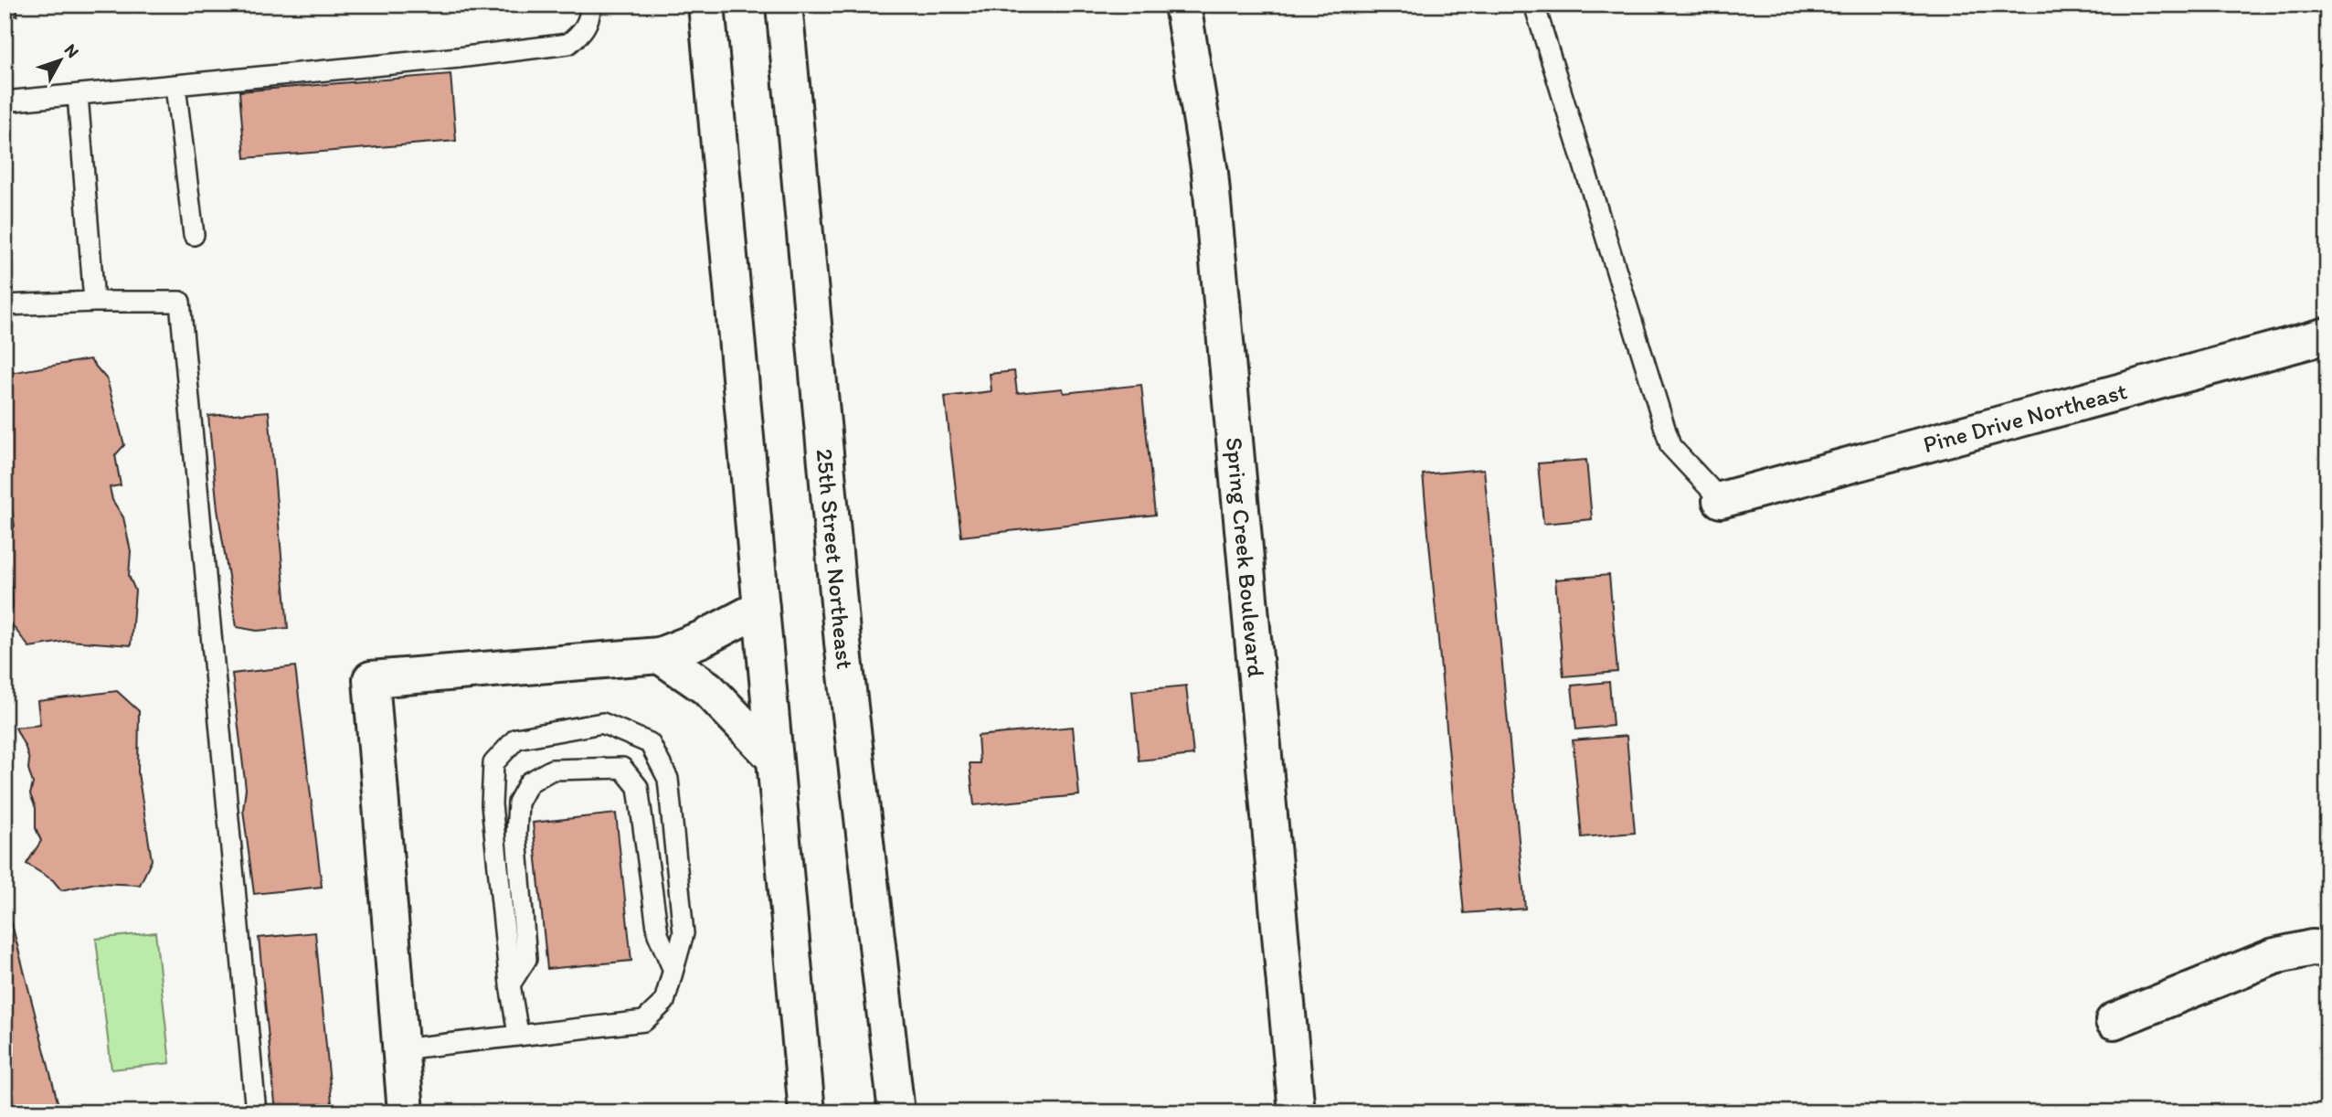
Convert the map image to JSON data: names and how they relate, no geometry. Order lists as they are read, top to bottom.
{
  "streets": {
    "main road": ["Pine Drive Northeast", "Spring Creek Boulevard", "25th Street Northeast"]
  },
  "north": "top right"
}
